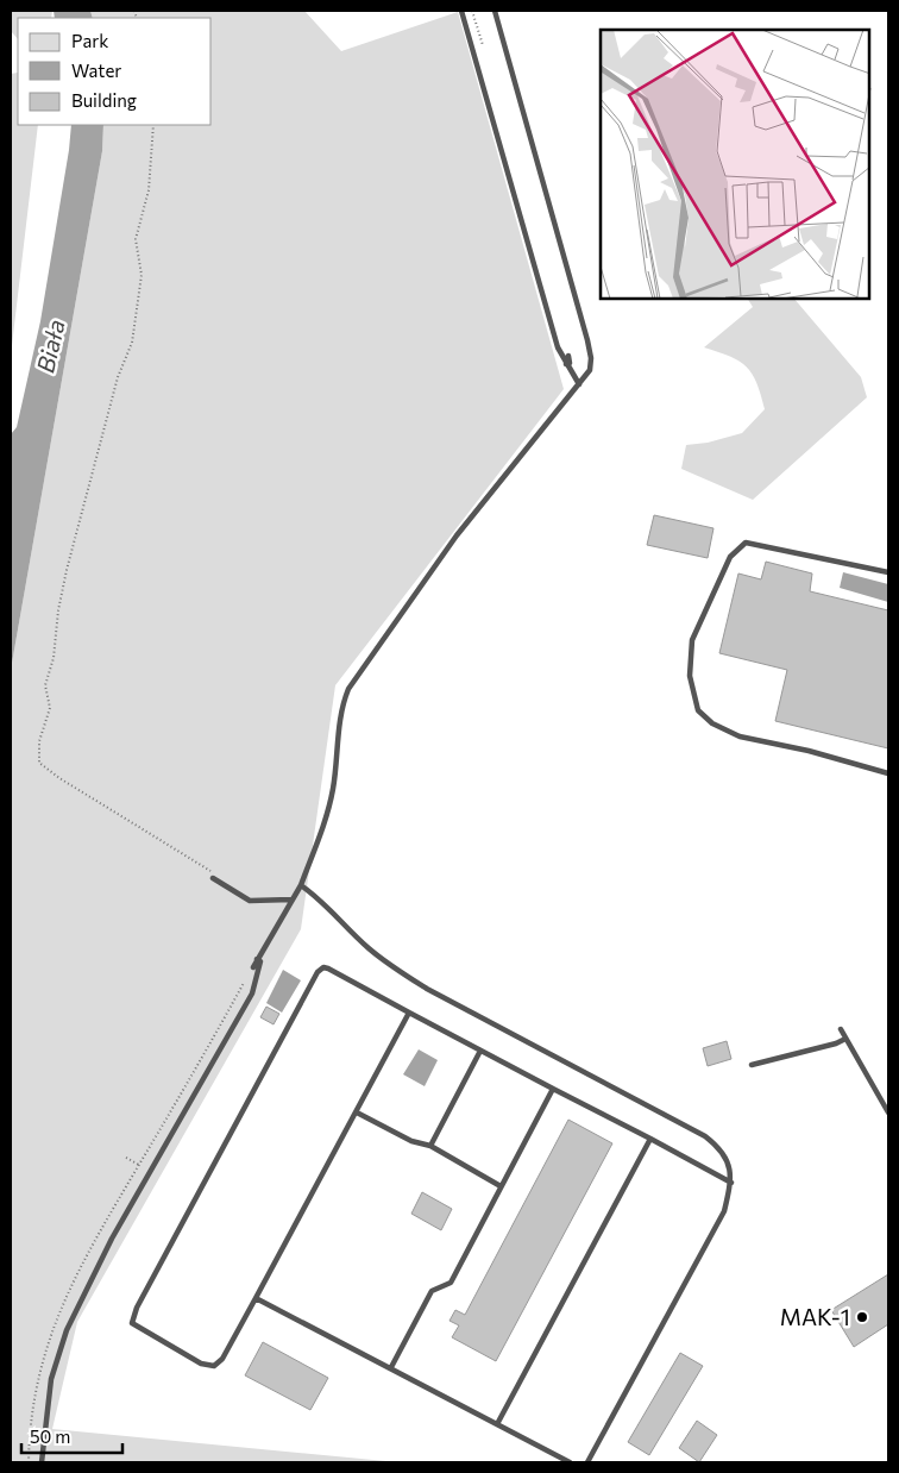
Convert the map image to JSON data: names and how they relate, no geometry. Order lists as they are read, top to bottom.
{
  "water": ["Biała"],
  "places": ["MAK-1"],
  "legend": ["Park", "Water", "Building"],
  "scale_bar": "50 m"
}
